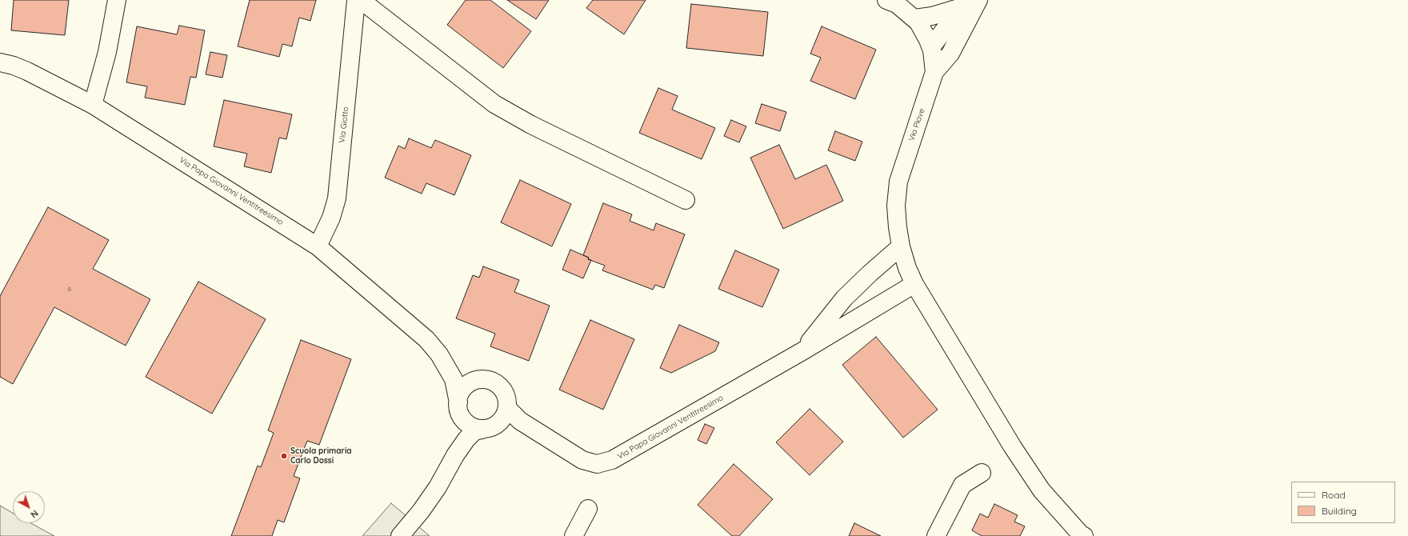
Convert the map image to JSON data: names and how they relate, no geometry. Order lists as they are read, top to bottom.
{
  "streets": {
    "street": ["Via Giotto", "Via Piave", "Via Papa Giovanni Ventitreesimo"]
  },
  "crossings": [
    ["Via Giotto", "Via Papa Giovanni Ventitreesimo"],
    ["Via Piave", "Via Papa Giovanni Ventitreesimo"]
  ],
  "places": ["Scuola primaria Carlo Dossi"],
  "house_numbers": ["8"],
  "legend": ["Road", "Building"],
  "north": "bottom right"
}
